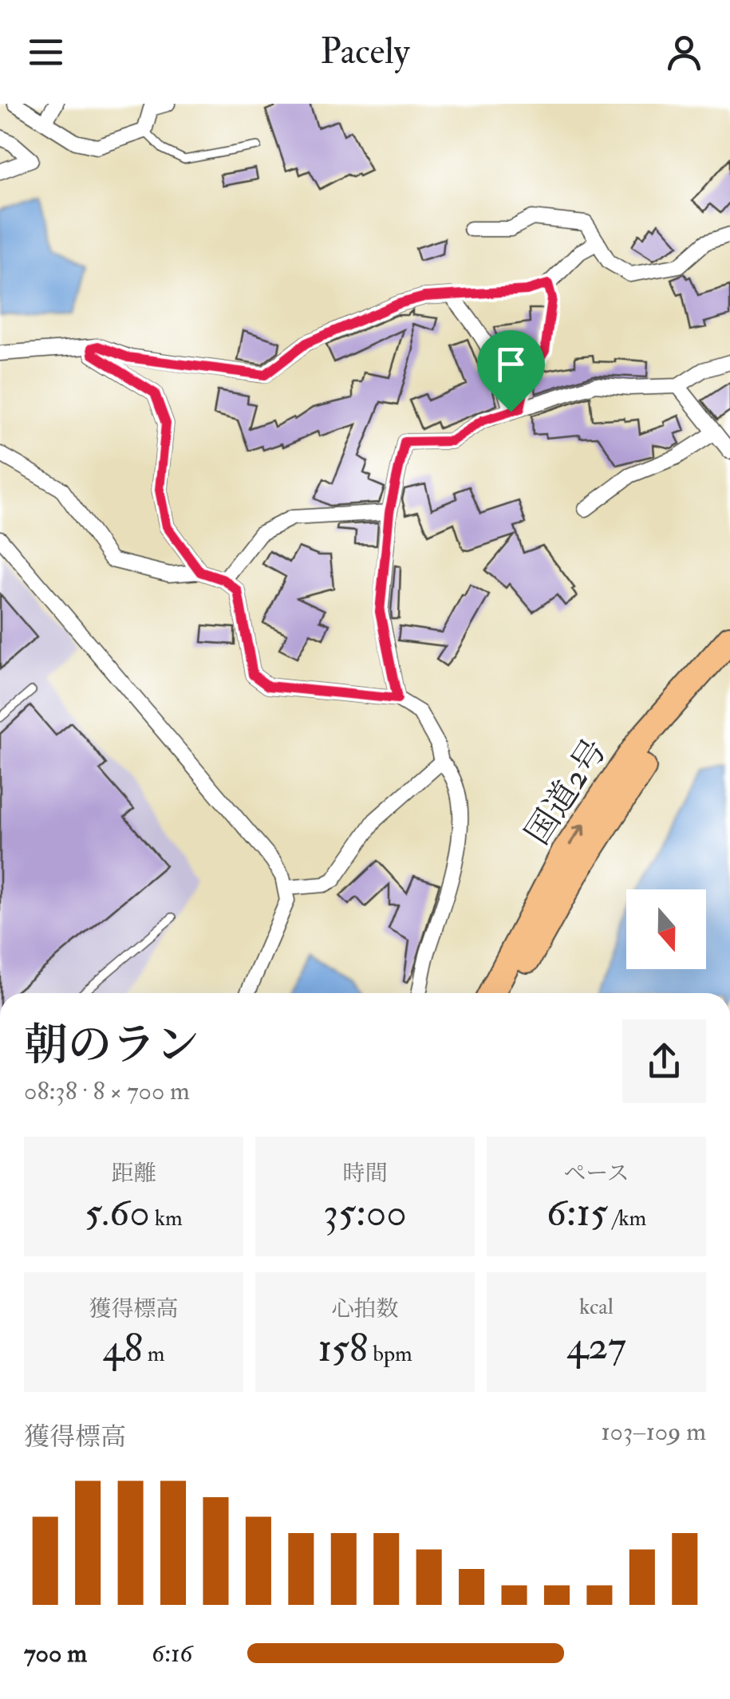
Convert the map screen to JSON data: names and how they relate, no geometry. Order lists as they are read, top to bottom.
{
  "streets": {
    "highway": ["国道2号"]
  },
  "north": "bottom",
  "page": {
    "header": "Pacely",
    "heading": ["朝のラン", "08:38 · 8 × 700 m"],
    "stats": [
      ["距離", "5.60 km"],
      ["時間", "35:00"],
      ["ペース", "6:15 /km"],
      ["獲得標高", "48 m"],
      ["心拍数", "158 bpm"],
      ["kcal", "427"]
    ],
    "chart": ["獲得標高", "103–109 m"],
    "list": [
      {
        "name": "700 m",
        "note": "6:16"
      }
    ]
  }
}
